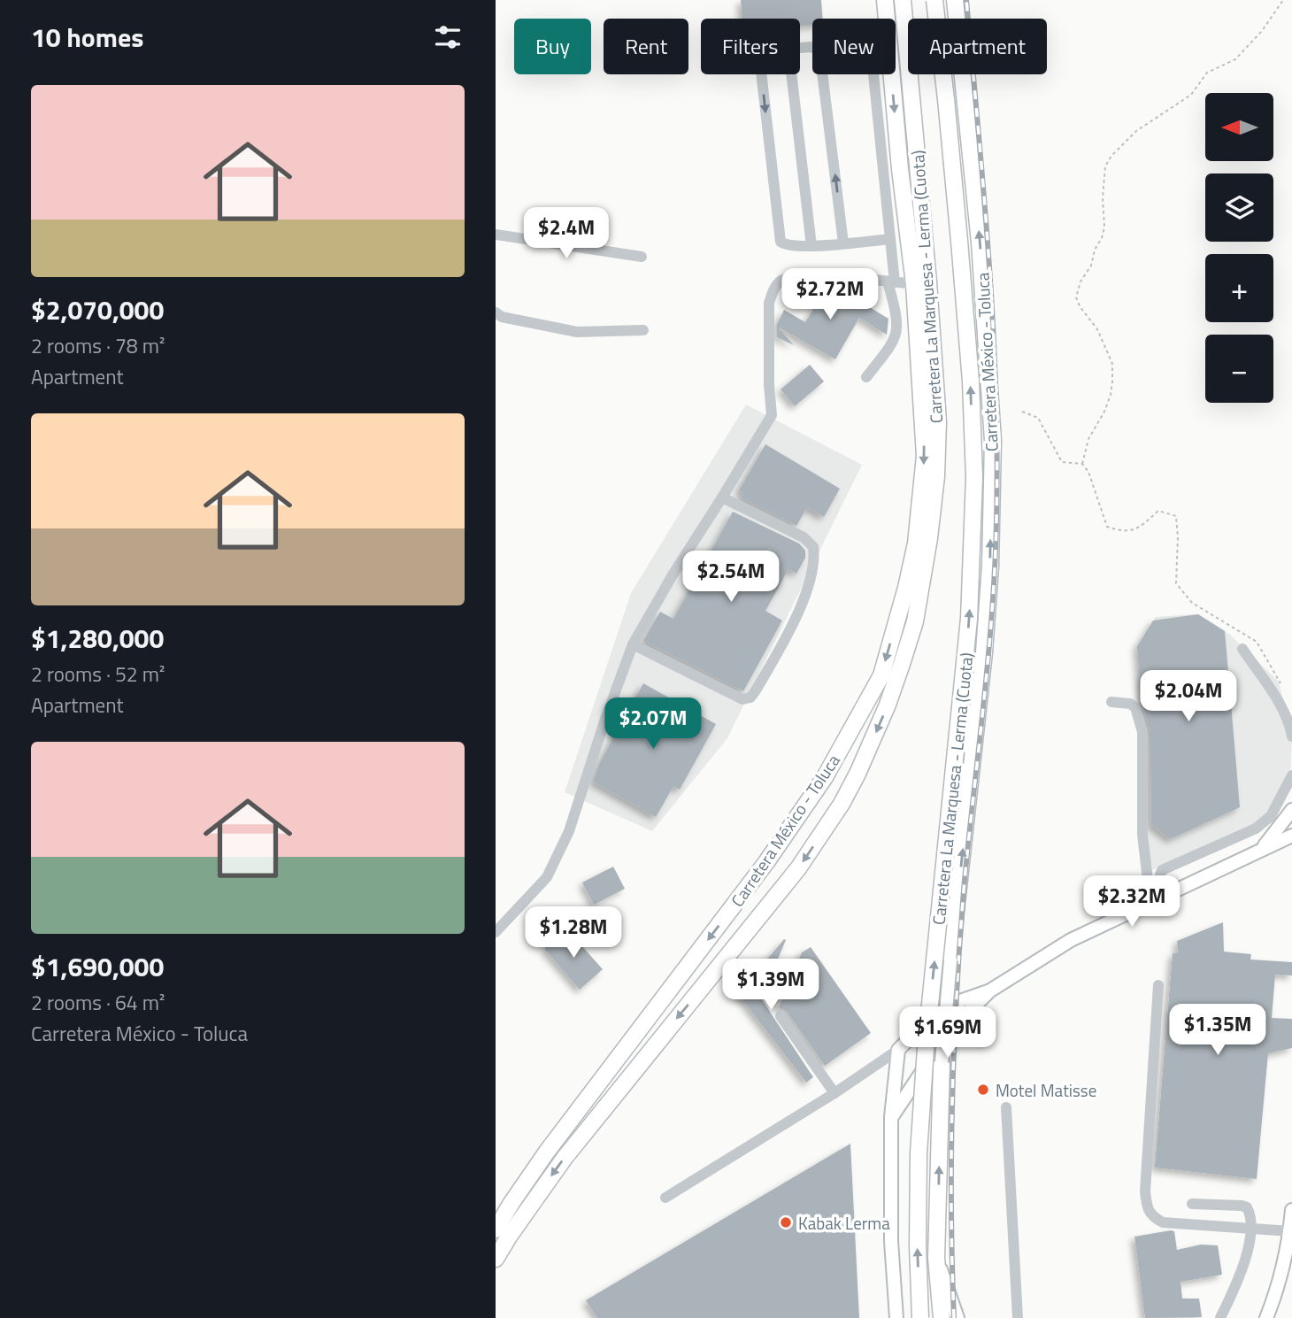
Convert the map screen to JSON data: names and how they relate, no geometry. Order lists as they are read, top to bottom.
{
  "streets": {
    "highway": ["Carretera La Marquesa - Lerma (Cuota)", "Carretera México - Toluca"]
  },
  "places": ["Motel Matisse", "Kabak Lerma"],
  "north": "left",
  "page": {
    "heading": "10 homes",
    "chip": [
      "Buy",
      "Rent",
      "Filters",
      "New",
      "Apartment"
    ],
    "list": [
      {
        "name": "$2,070,000",
        "note": "2 rooms · 78 m² · Apartment"
      },
      {
        "name": "$1,280,000",
        "note": "2 rooms · 52 m² · Apartment"
      },
      {
        "name": "$1,690,000",
        "note": "2 rooms · 64 m² · Carretera México - Toluca"
      }
    ],
    "map_buttons": ["+", "−"],
    "price": [
      "$2.4M",
      "$2.72M",
      "$2.54M",
      "$2.04M",
      "$2.07M",
      "$2.32M",
      "$1.28M",
      "$1.39M",
      "$1.35M",
      "$1.69M"
    ]
  }
}
